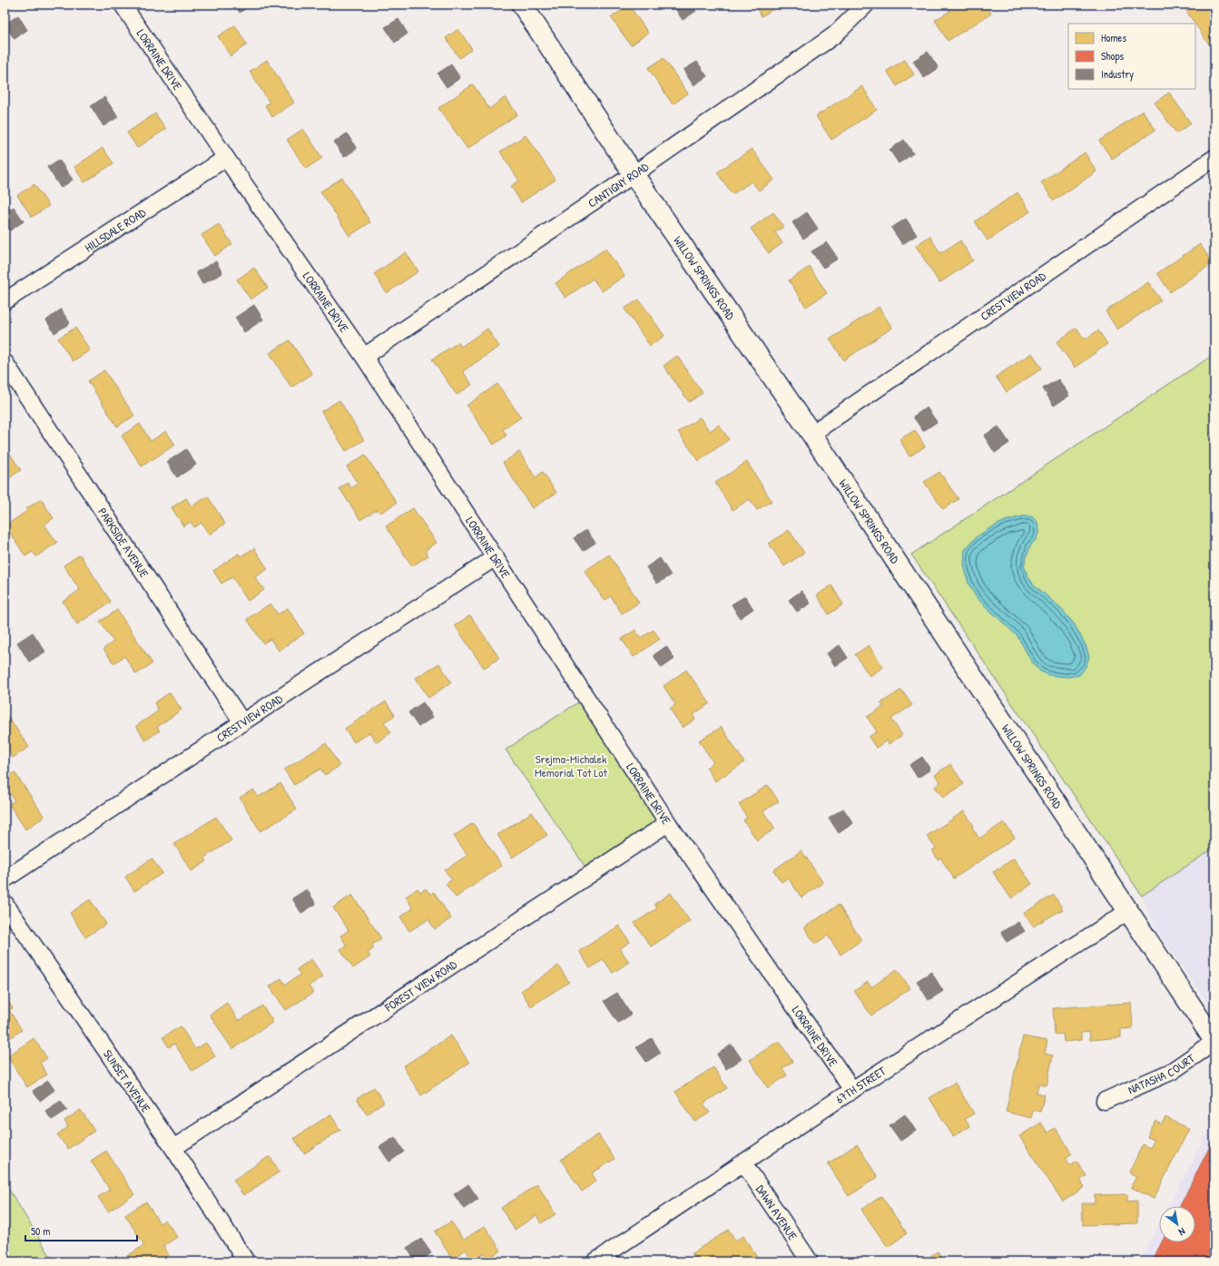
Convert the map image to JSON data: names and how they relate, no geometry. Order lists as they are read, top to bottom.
{
  "streets": {
    "main road": ["WILLOW SPRINGS ROAD"],
    "street": [
      "LORRAINE DRIVE",
      "CANTIGNY ROAD",
      "HILLSDALE ROAD",
      "CRESTVIEW ROAD",
      "PARKSIDE AVENUE",
      "FOREST VIEW ROAD",
      "NATASHA COURT",
      "SUNSET AVENUE",
      "67TH STREET",
      "DAWN AVENUE"
    ]
  },
  "crossings": [
    ["LORRAINE DRIVE", "CANTIGNY ROAD"],
    ["LORRAINE DRIVE", "HILLSDALE ROAD"],
    ["LORRAINE DRIVE", "CRESTVIEW ROAD"],
    ["LORRAINE DRIVE", "FOREST VIEW ROAD"],
    ["LORRAINE DRIVE", "67TH STREET"],
    ["CANTIGNY ROAD", "WILLOW SPRINGS ROAD"],
    ["WILLOW SPRINGS ROAD", "CRESTVIEW ROAD"],
    ["WILLOW SPRINGS ROAD", "NATASHA COURT"],
    ["WILLOW SPRINGS ROAD", "67TH STREET"],
    ["CRESTVIEW ROAD", "PARKSIDE AVENUE"],
    ["FOREST VIEW ROAD", "SUNSET AVENUE"],
    ["67TH STREET", "DAWN AVENUE"]
  ],
  "parks": ["Srejma-Michalek Memorial Tot Lot"],
  "legend": ["Homes", "Shops", "Industry"],
  "scale_bar": "50 m",
  "north": "bottom right"
}
